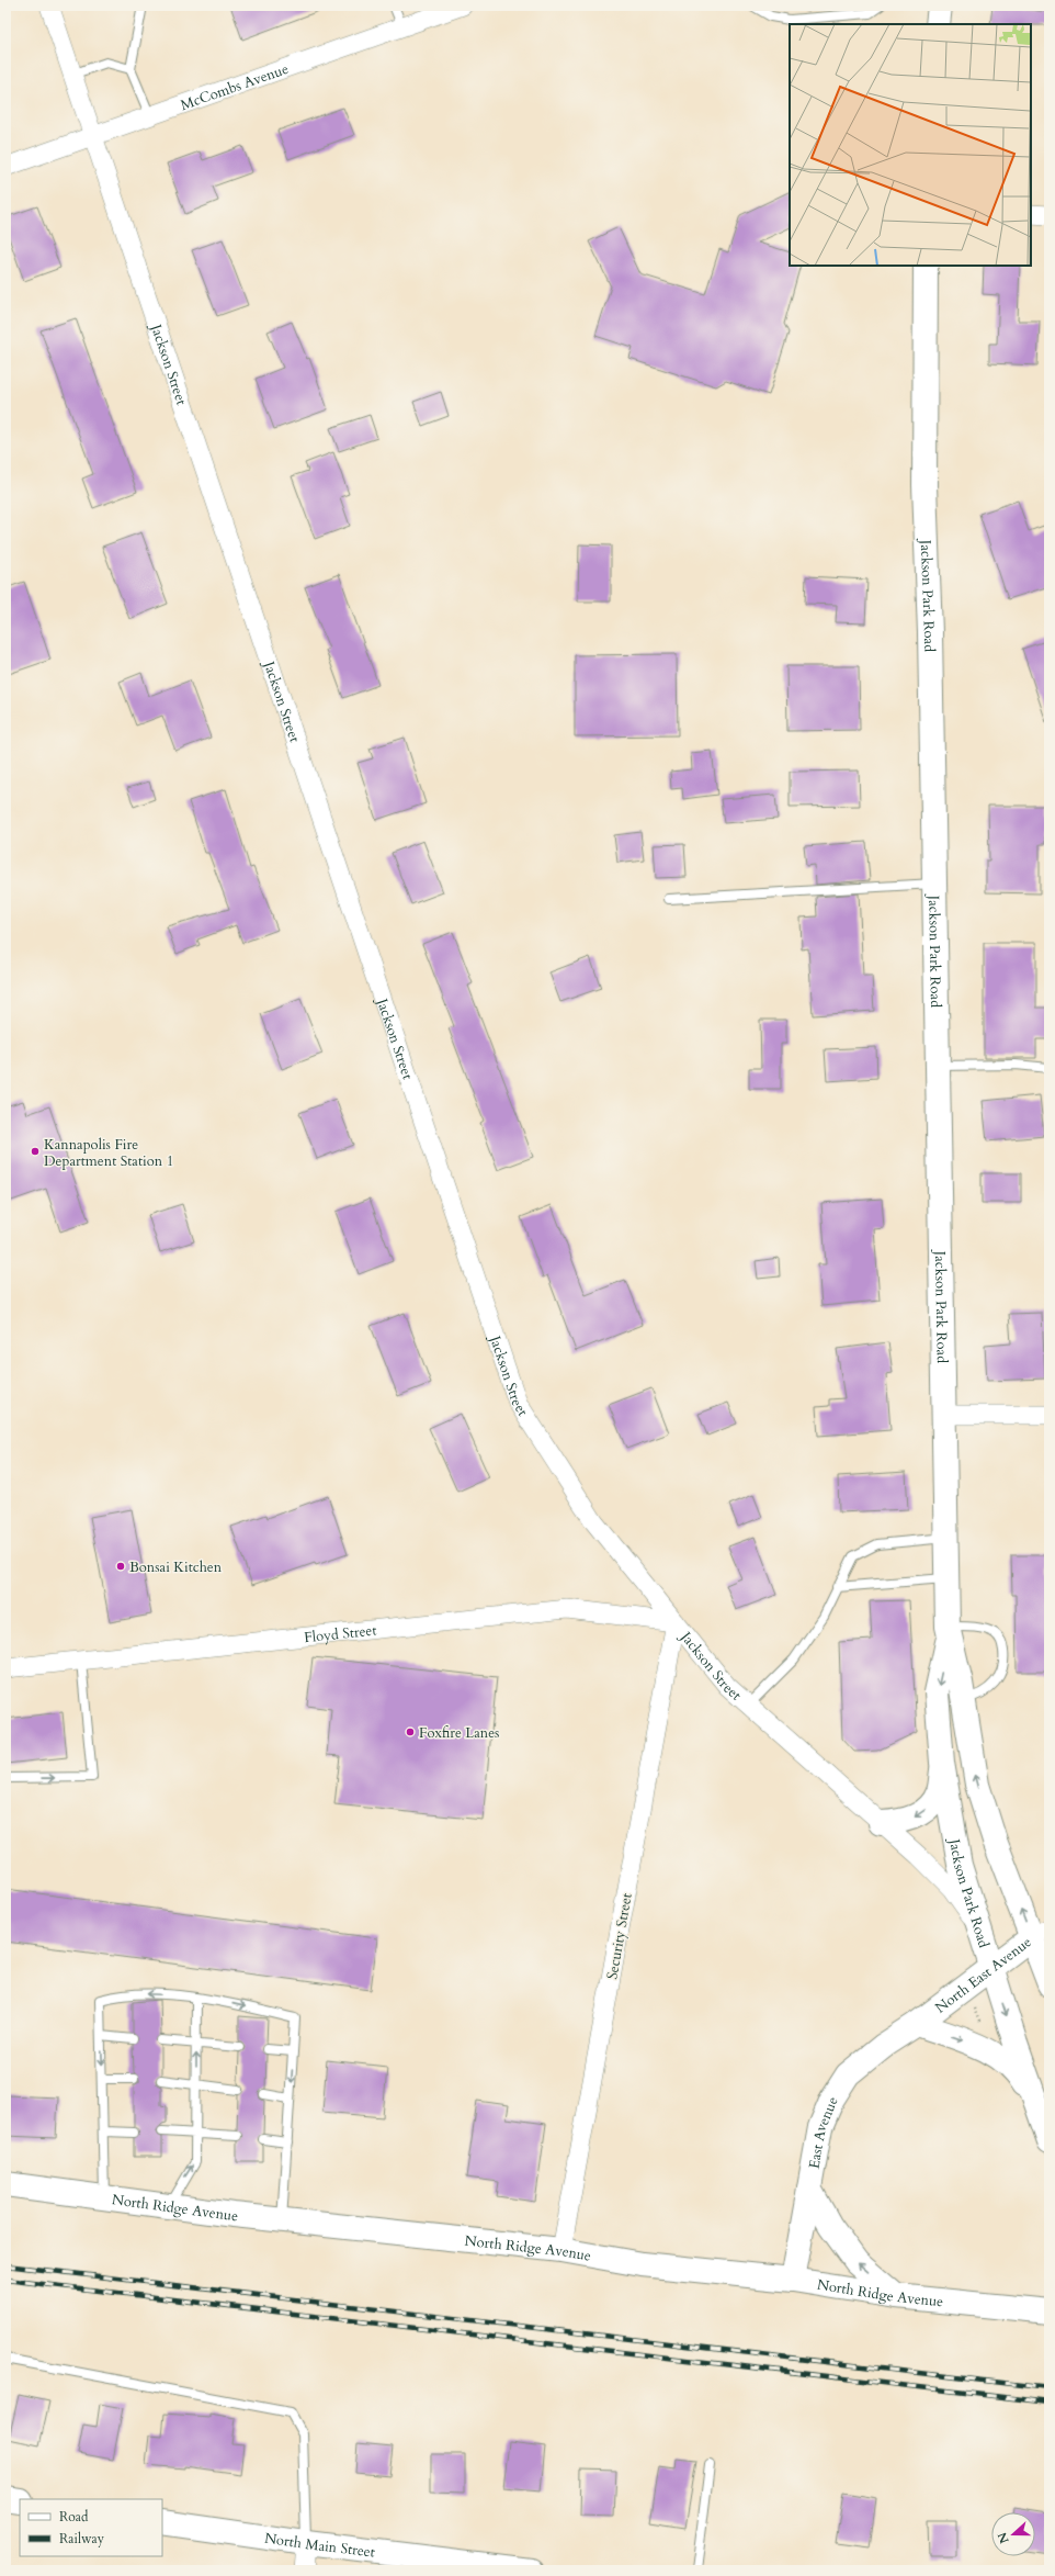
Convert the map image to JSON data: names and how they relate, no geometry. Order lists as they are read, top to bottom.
{
  "streets": {
    "main road": [
      "Jackson Park Road",
      "North East Avenue",
      "East Avenue",
      "North Ridge Avenue",
      "North Main Street"
    ],
    "street": [
      "McCombs Avenue",
      "Jackson Street",
      "Floyd Street",
      "Security Street"
    ]
  },
  "crossings": [
    ["McCombs Avenue", "Jackson Street"],
    ["Jackson Street", "Jackson Park Road"],
    ["Jackson Street", "Floyd Street"],
    ["Jackson Street", "Security Street"],
    ["Jackson Park Road", "North East Avenue"],
    ["Floyd Street", "Security Street"],
    ["Security Street", "North Ridge Avenue"],
    ["North East Avenue", "East Avenue"],
    ["East Avenue", "North Ridge Avenue"]
  ],
  "places": ["Kannapolis Fire Department Station 1", "Bonsai Kitchen", "Foxfire Lanes"],
  "legend": ["Road", "Railway"],
  "north": "left"
}
